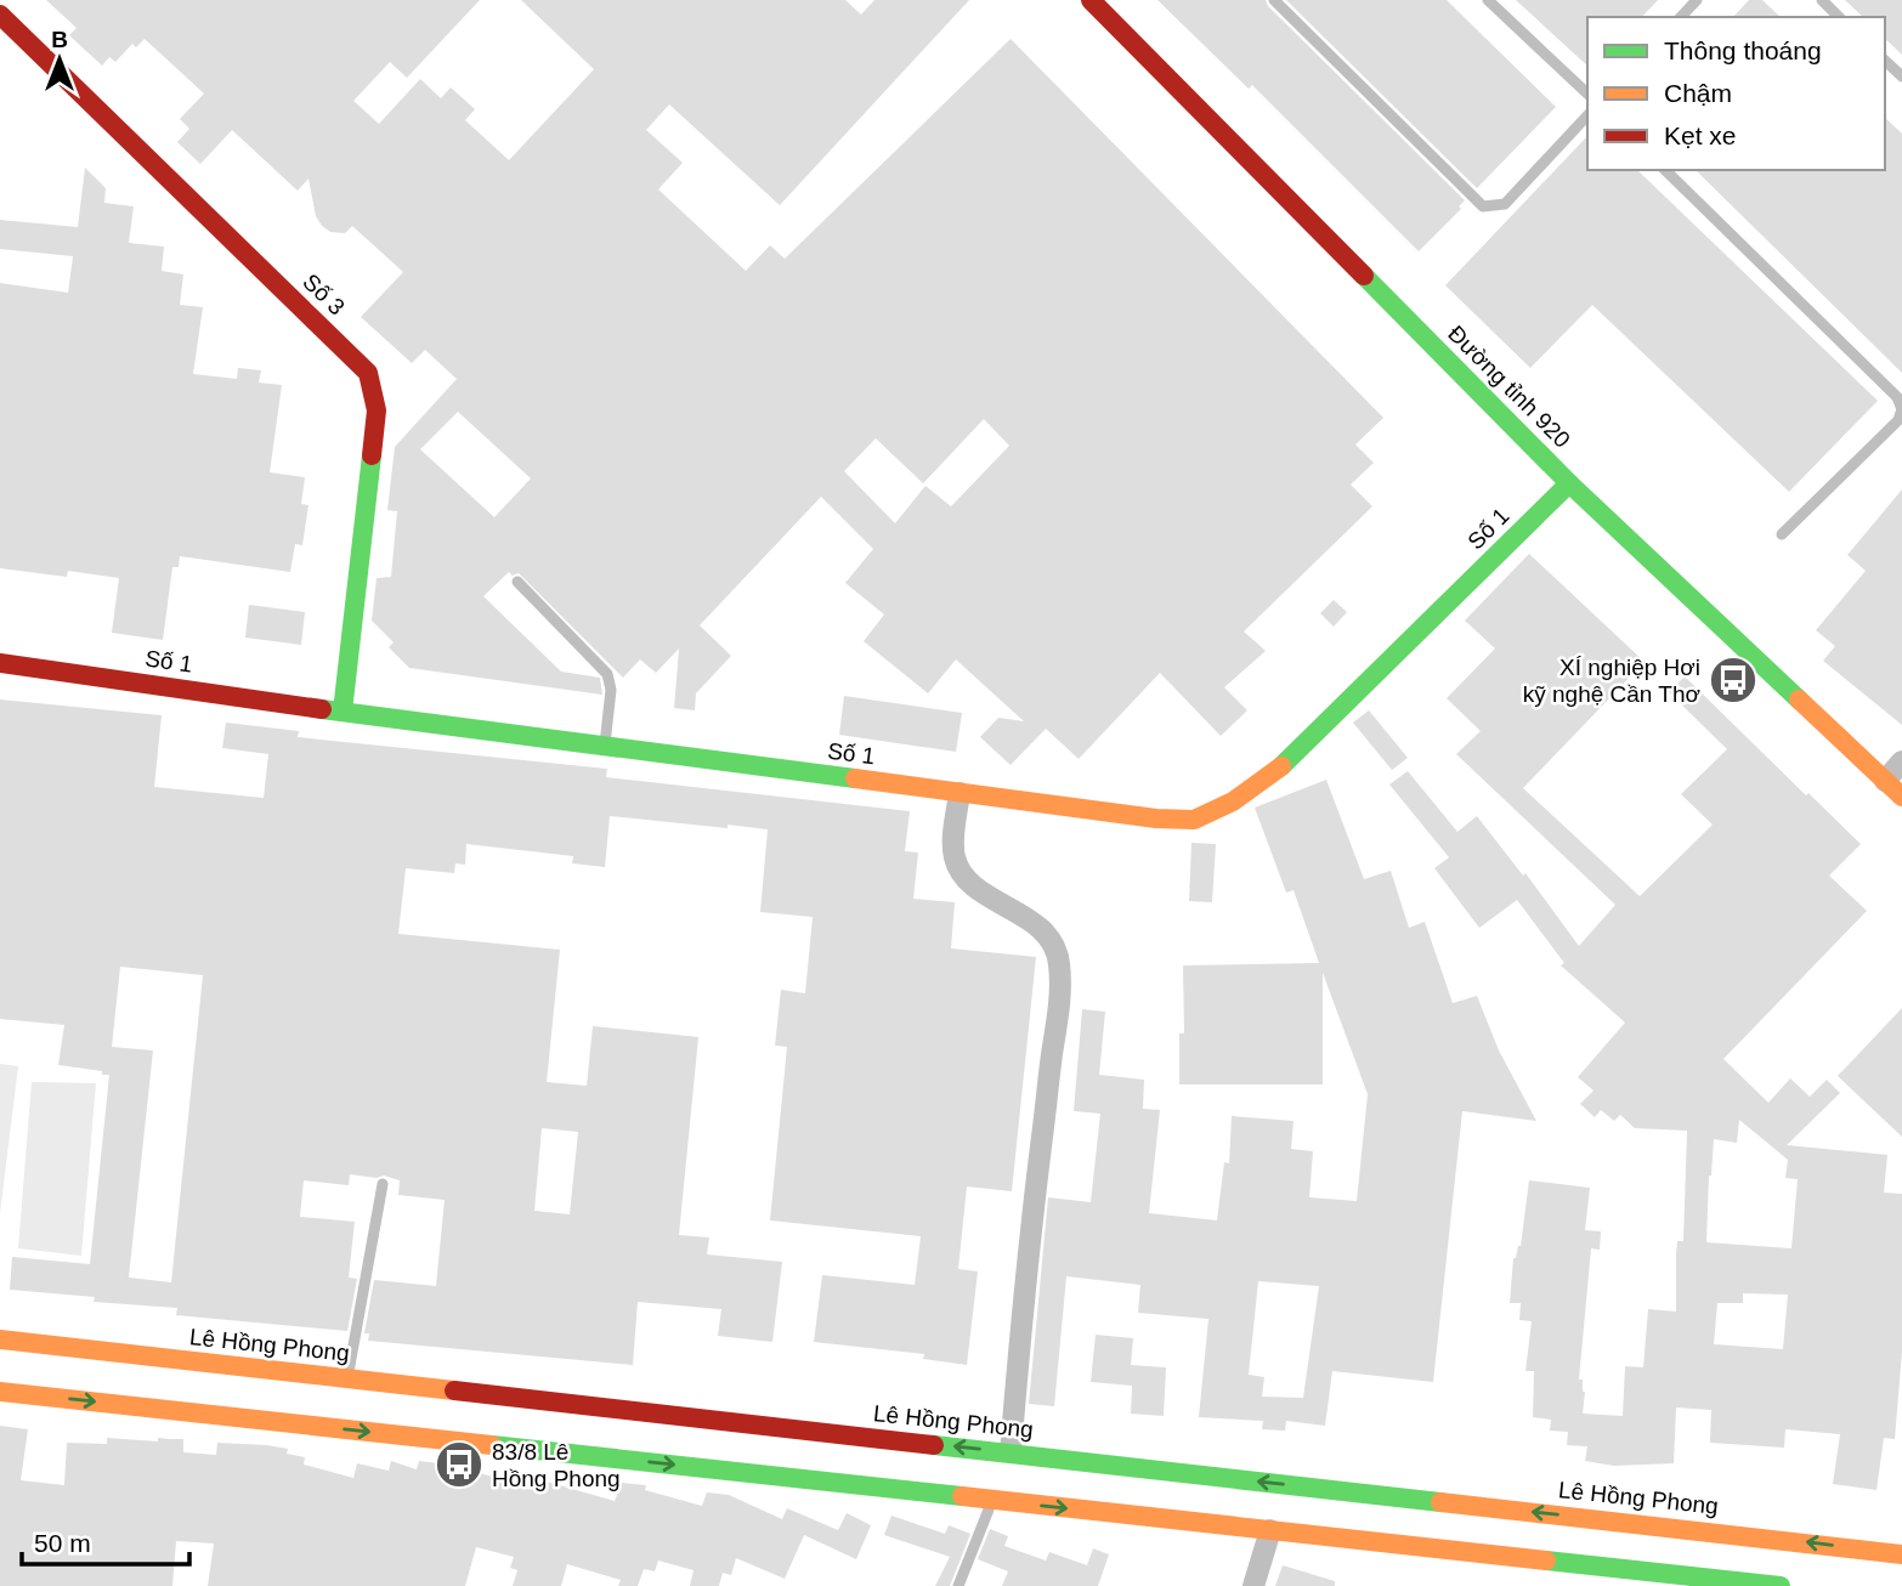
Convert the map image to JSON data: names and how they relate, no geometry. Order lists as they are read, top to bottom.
{
  "streets": {
    "main road": [
      "Số 3",
      "Đường tỉnh 920",
      "Số 1",
      "Lê Hồng Phong"
    ]
  },
  "crossings": [
    ["Số 3", "Số 1"],
    ["Đường tỉnh 920", "Số 1"]
  ],
  "places": {
    "bus stop": ["XÍ nghiệp Hơi kỹ nghệ Cần Thơ", "83/8 Lê Hồng Phong"]
  },
  "legend": ["Thông thoáng", "Chậm", "Kẹt xe"],
  "scale_bar": "50 m",
  "north": "top"
}
